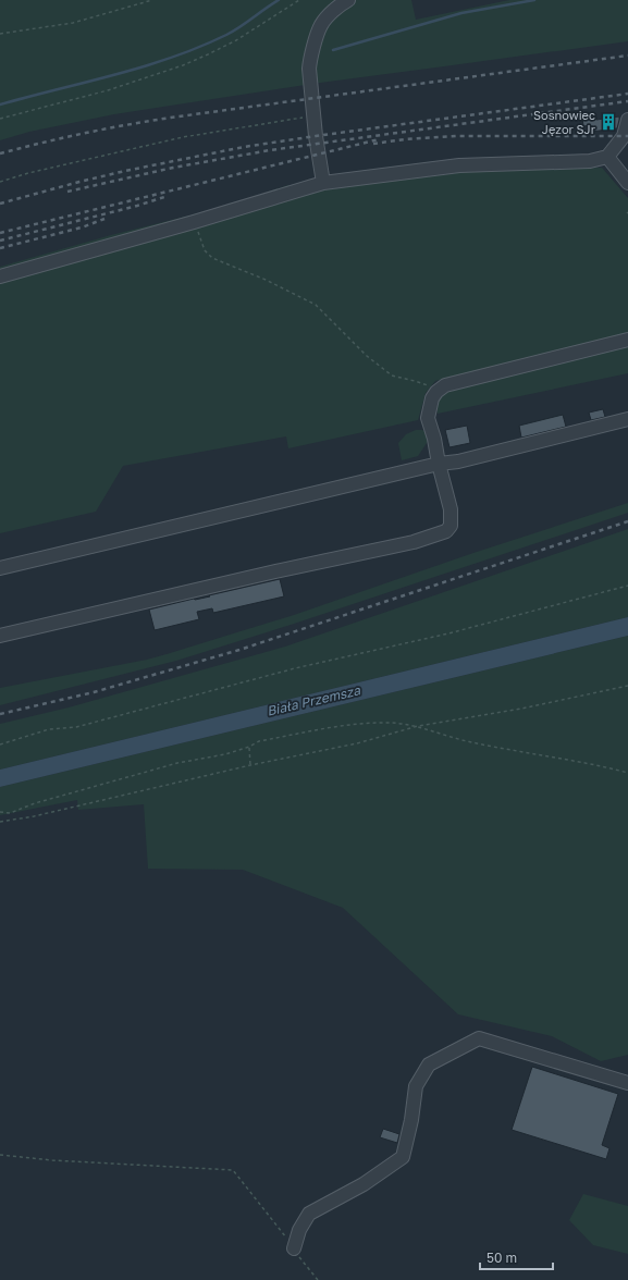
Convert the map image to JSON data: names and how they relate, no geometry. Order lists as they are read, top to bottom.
{
  "water": ["Biała Przemsza"],
  "places": {
    "building": ["Sosnowiec Jęzor SJr"]
  },
  "scale_bar": "50 m"
}
